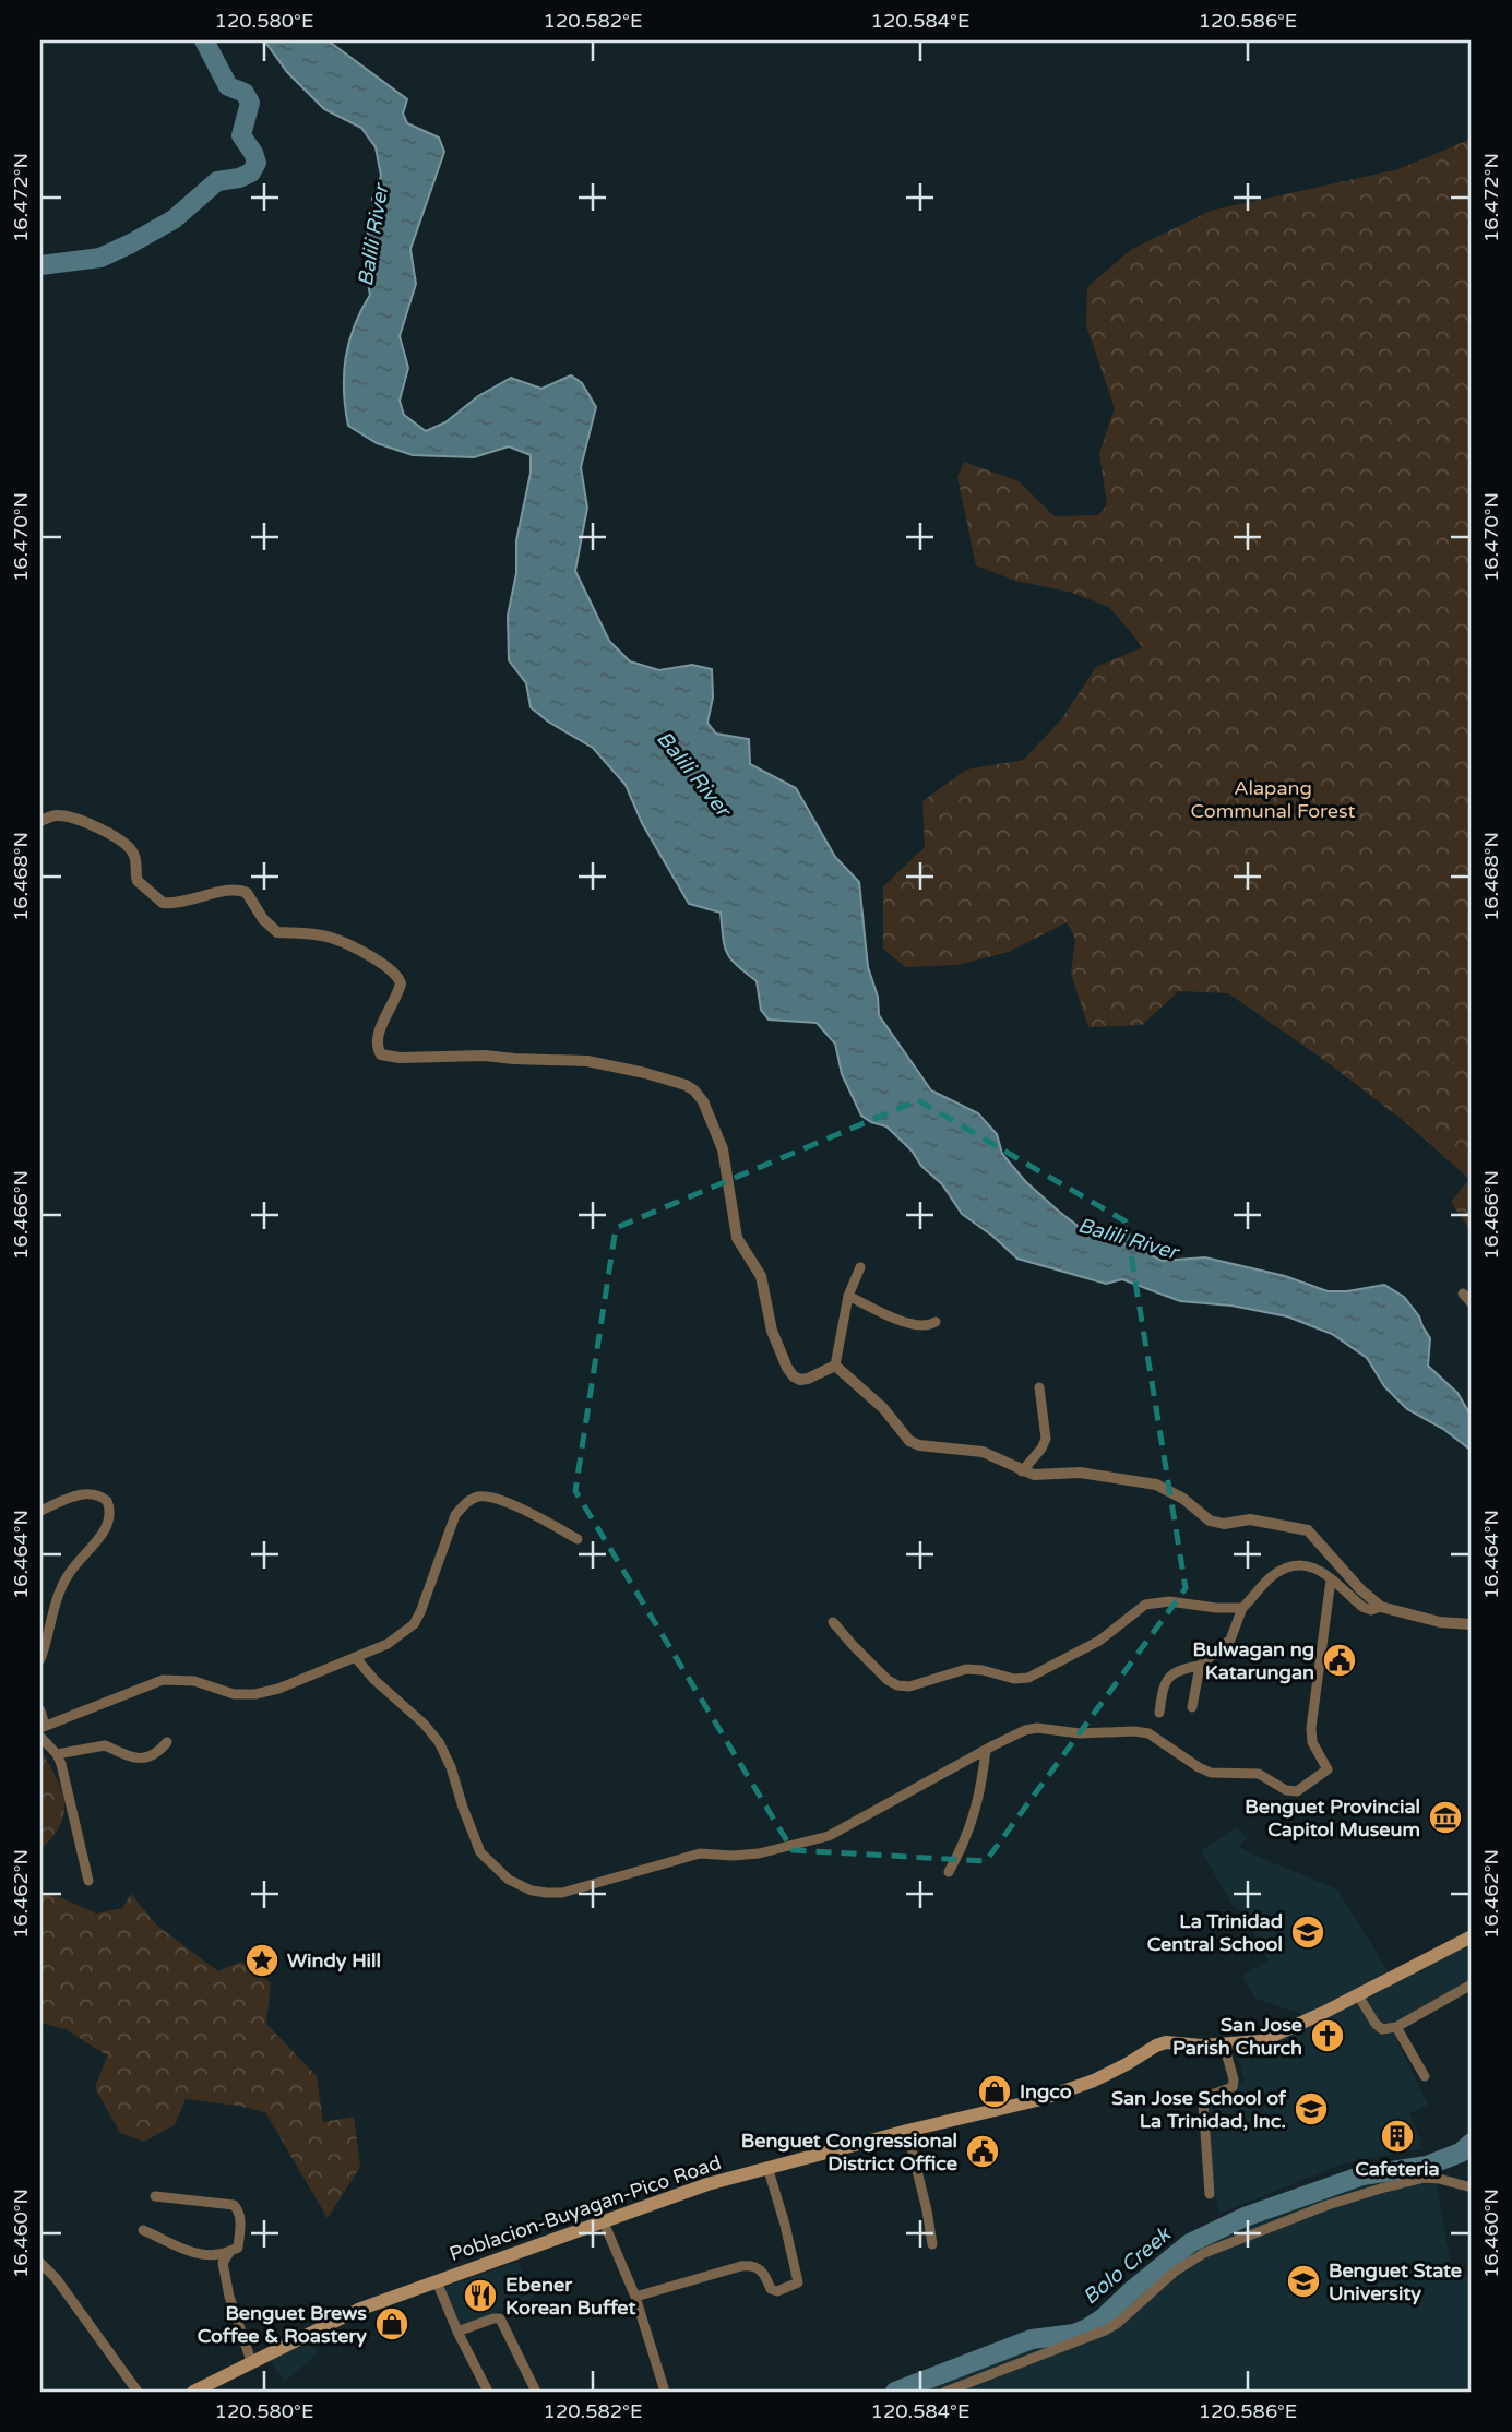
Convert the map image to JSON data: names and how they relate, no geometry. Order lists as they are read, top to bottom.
{
  "streets": {
    "main road": ["Poblacion-Buyagan-Pico Road"]
  },
  "water": ["Balili River", "Bolo Creek"],
  "parks": ["Alapang Communal Forest"],
  "places": {
    "public building": ["Bulwagan ng Katarungan", "Benguet Congressional District Office"],
    "museum": ["Benguet Provincial Capitol Museum"],
    "school or university": ["La Trinidad Central School", "San Jose School of La Trinidad, Inc.", "Benguet State University"],
    "place": ["Windy Hill"],
    "church": ["San Jose Parish Church"],
    "shop": ["Ingco", "Benguet Brews Coffee & Roastery"],
    "building": ["Cafeteria"],
    "restaurant": ["Ebener Korean Buffet"]
  },
  "coordinates": [
    "120.580°E",
    "120.582°E",
    "120.584°E",
    "120.586°E",
    "16.472°N",
    "16.470°N",
    "16.468°N",
    "16.466°N",
    "16.464°N",
    "16.462°N",
    "16.460°N"
  ]
}
